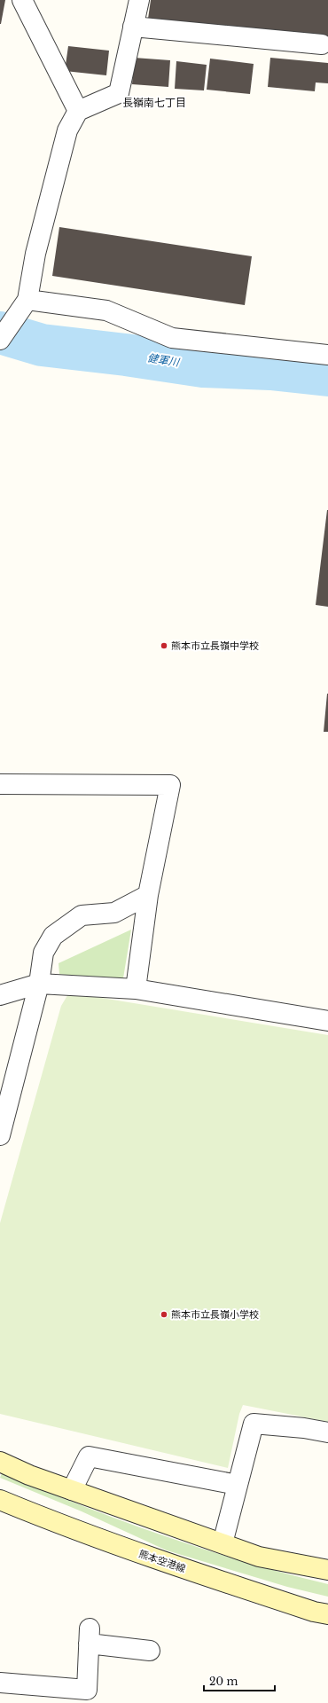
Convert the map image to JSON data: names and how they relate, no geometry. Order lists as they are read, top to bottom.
{
  "streets": {
    "main road": ["熊本空港線"]
  },
  "districts": ["長嶺南七丁目"],
  "water": ["健軍川"],
  "places": ["熊本市立長嶺中学校", "熊本市立長嶺小学校"],
  "scale_bar": "20 m"
}
